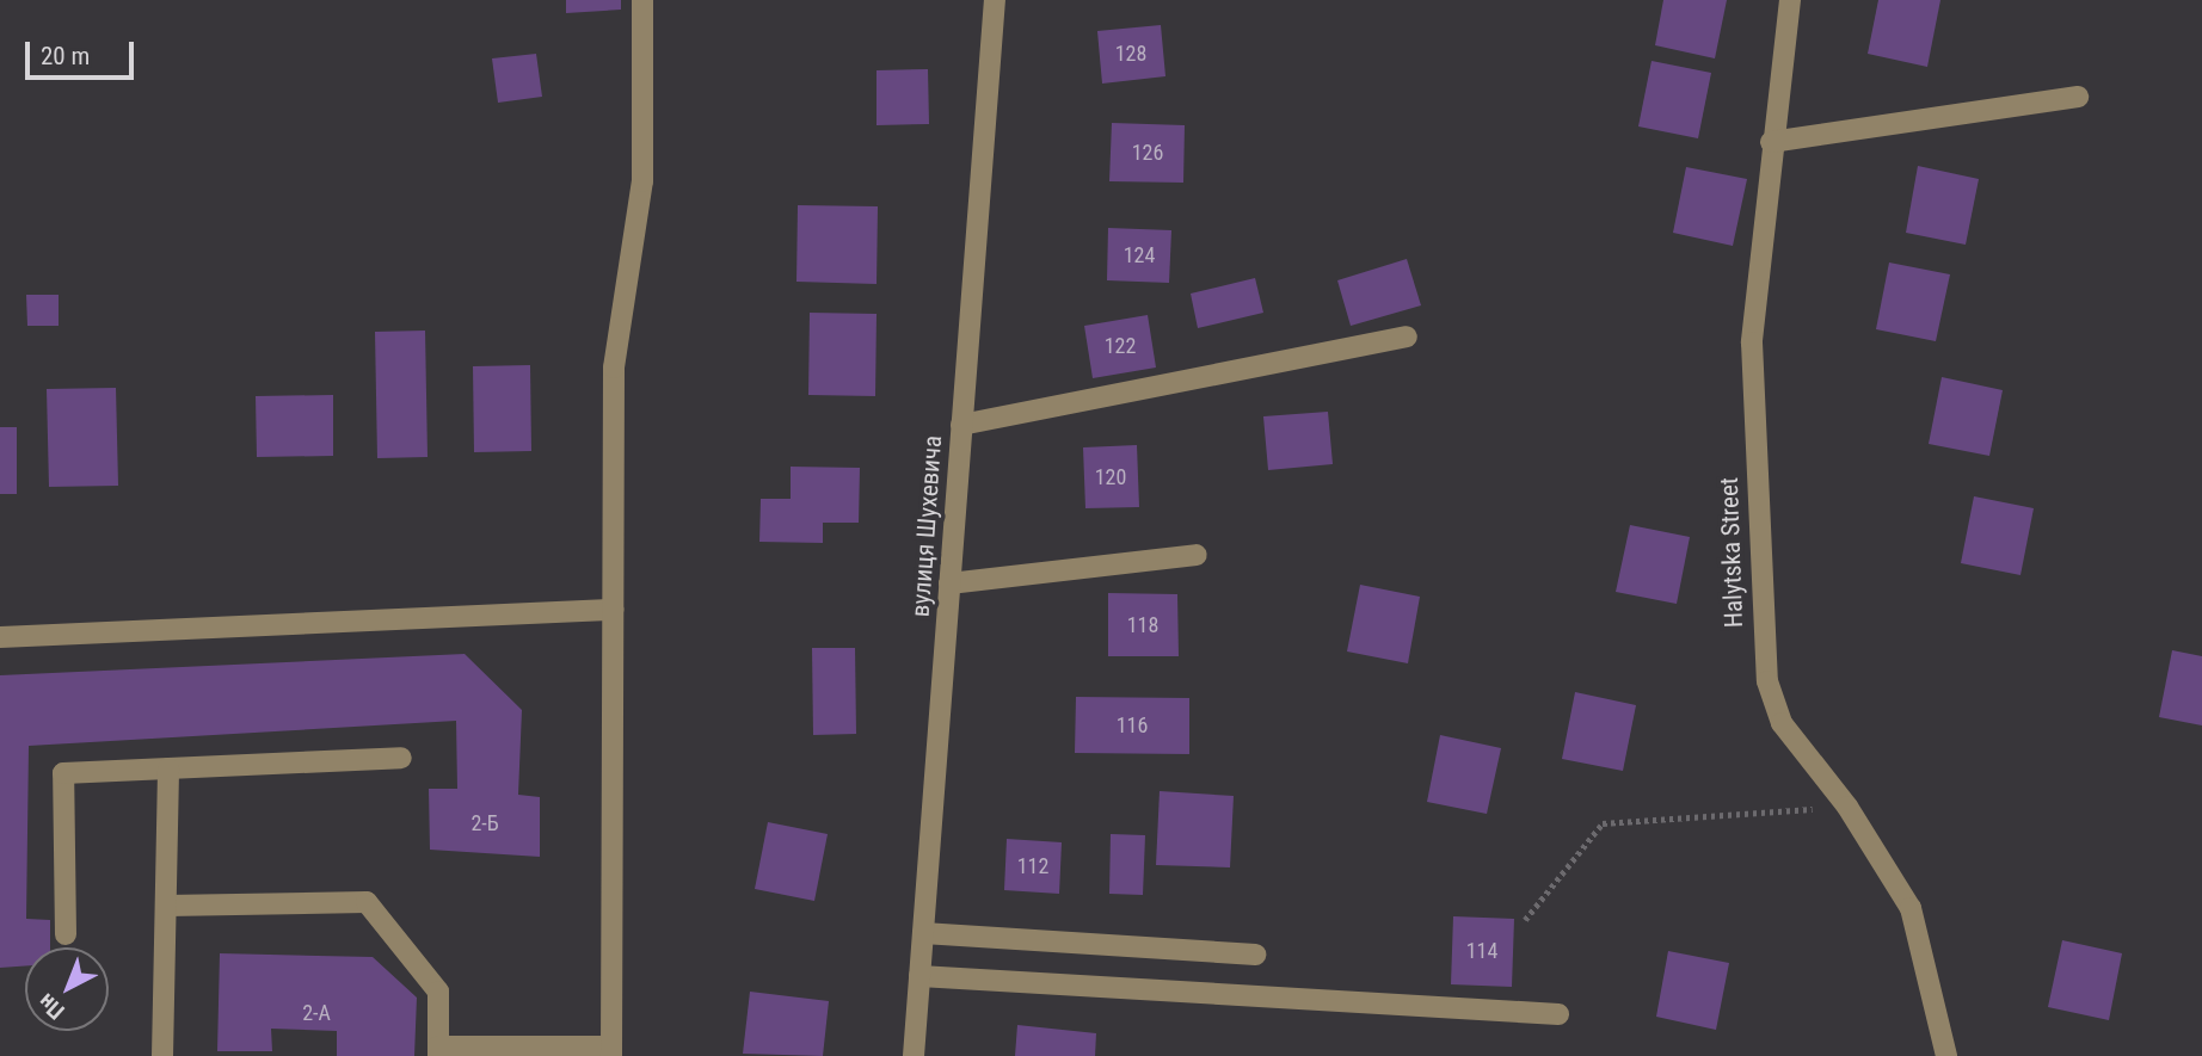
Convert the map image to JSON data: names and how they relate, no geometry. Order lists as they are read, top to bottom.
{
  "streets": {
    "street": ["вулиця Шухевича", "Halytska Street"]
  },
  "house_numbers": [
    "128",
    "126",
    "124",
    "122",
    "120",
    "118",
    "116",
    "2-Б",
    "112",
    "114",
    "2-А"
  ],
  "scale_bar": "20 m",
  "north": "bottom left"
}
